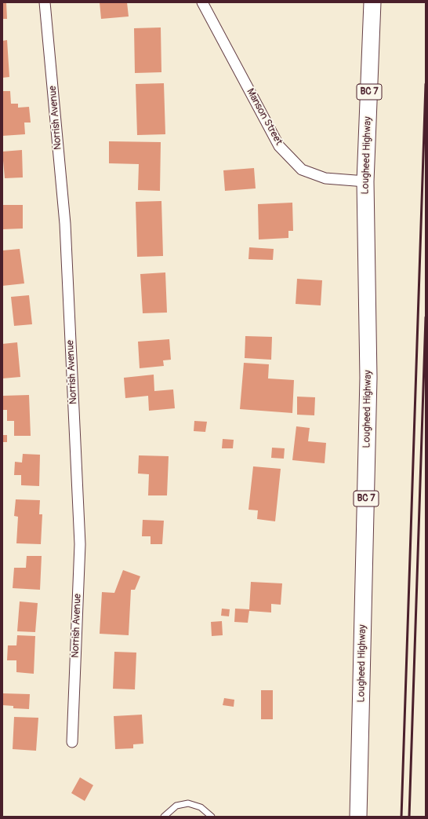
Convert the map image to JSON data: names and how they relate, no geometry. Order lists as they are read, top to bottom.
{
  "streets": {
    "main road": ["BC 7", "Lougheed Highway"],
    "street": ["Manson Street", "Norrish Avenue"]
  },
  "crossings": [
    ["Manson Street", "Lougheed Highway"]
  ]
}
